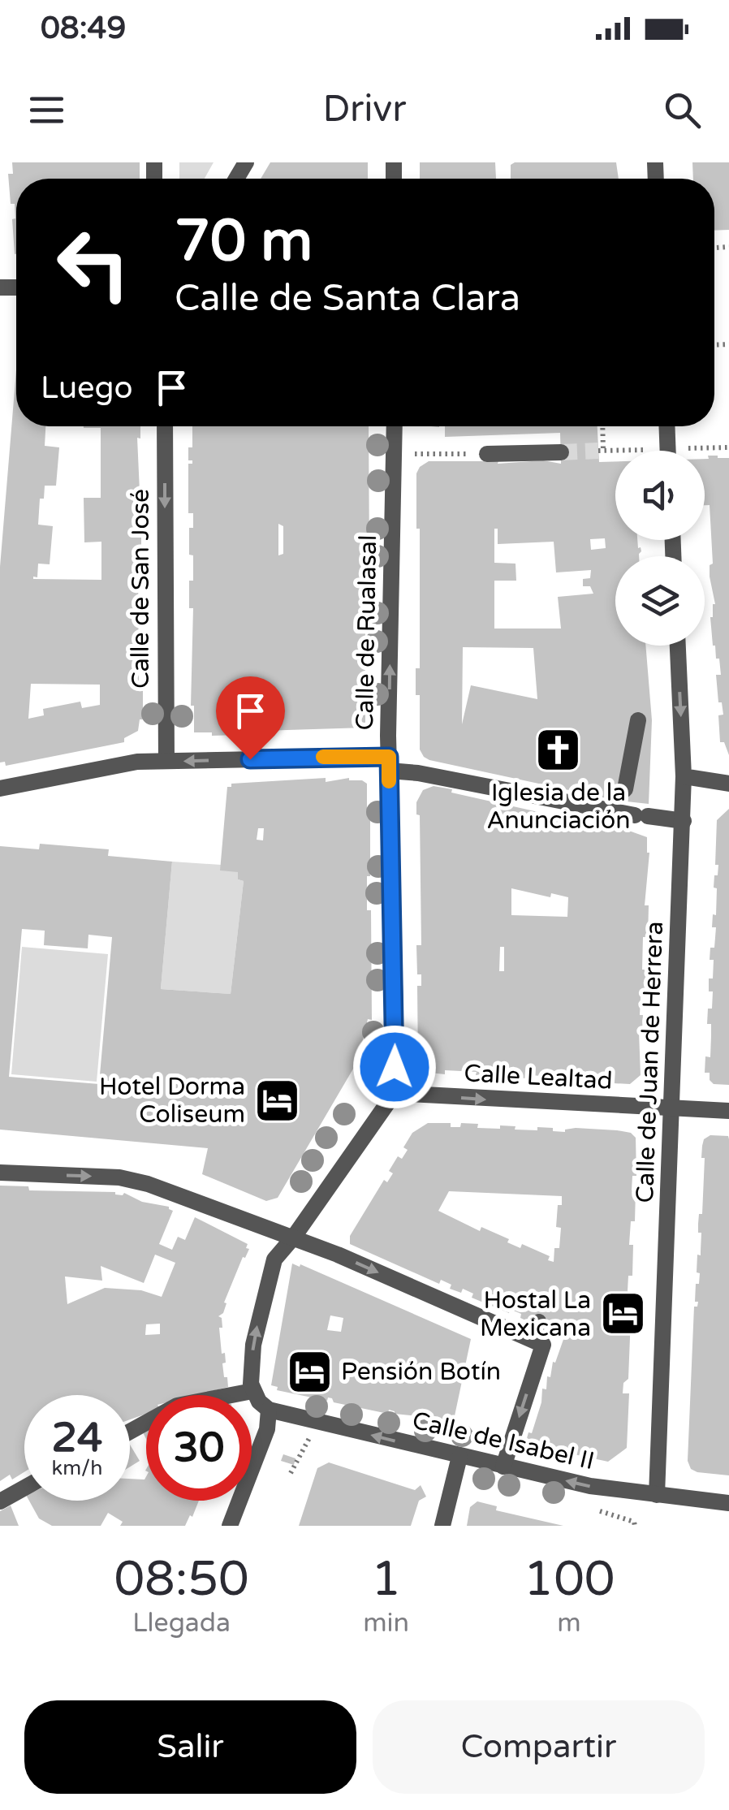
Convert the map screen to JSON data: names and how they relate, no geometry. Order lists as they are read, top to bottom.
{
  "streets": {
    "street": [
      "Calle de San José",
      "Calle de Rualasal",
      "Calle de Juan de Herrera",
      "Calle Lealtad",
      "Calle de Isabel II"
    ]
  },
  "crossings": [
    ["Calle de Rualasal", "Calle Lealtad"],
    ["Calle de Juan de Herrera", "Calle Lealtad"],
    ["Calle de Juan de Herrera", "Calle de Isabel II"]
  ],
  "one_way": [
    "Calle de San José",
    "Calle de Rualasal",
    "Calle Lealtad",
    "Calle de Isabel II"
  ],
  "places": {
    "church": ["Iglesia de la Anunciación"],
    "hotel": ["Hotel Dorma Coliseum", "Hostal La Mexicana", "Pensión Botín"]
  },
  "page": {
    "status": "08:49",
    "header": "Drivr",
    "turn": ["70 m", "Calle de Santa Clara"],
    "then": "Luego",
    "speed": "24 km/h",
    "limit": "30",
    "eta": [
      "08:50",
      "Llegada",
      "1",
      "min",
      "100",
      "m"
    ],
    "buttons": ["Salir", "Compartir"]
  }
}
